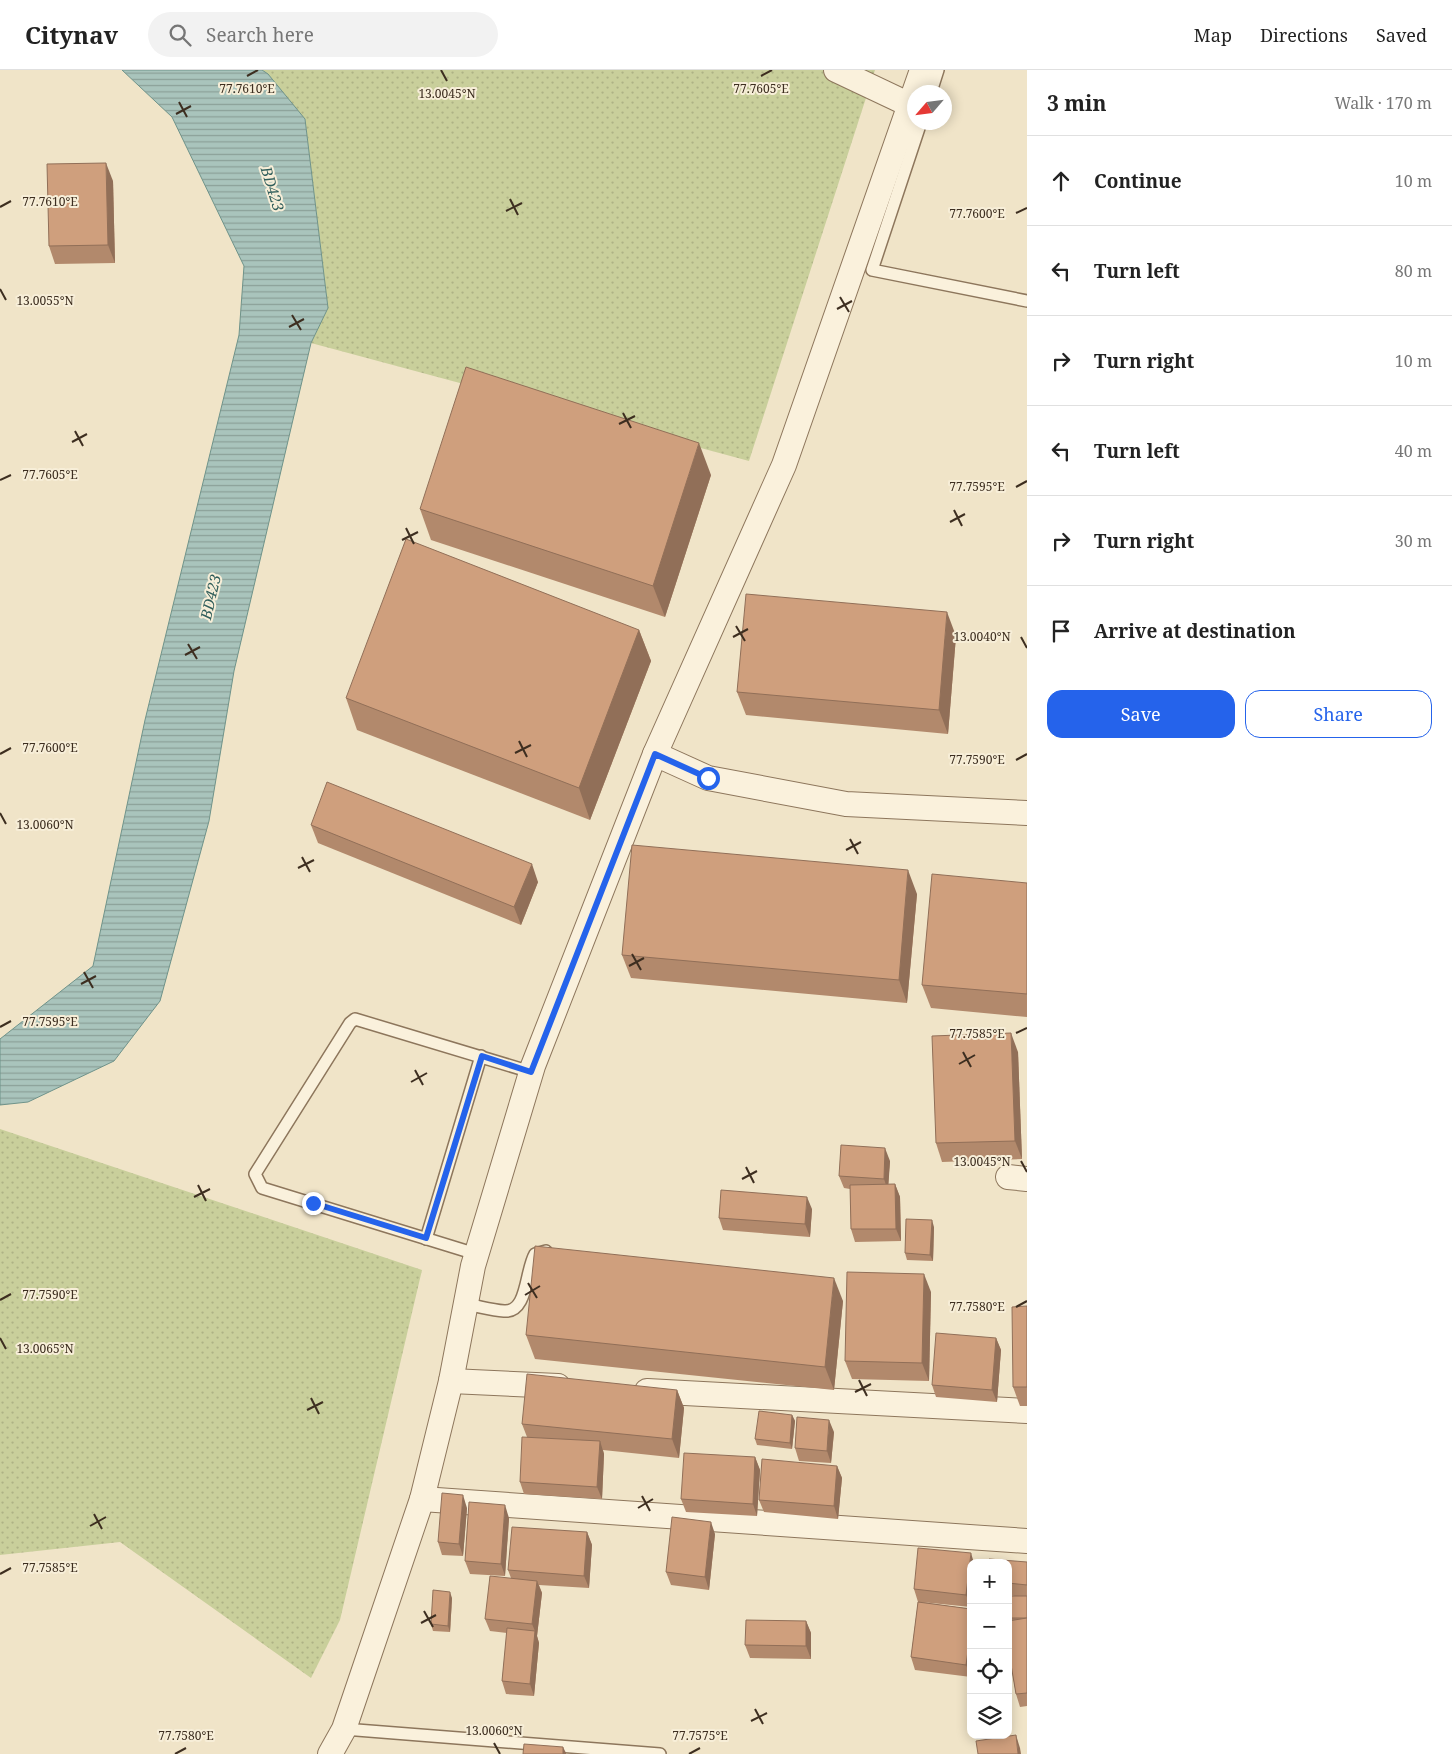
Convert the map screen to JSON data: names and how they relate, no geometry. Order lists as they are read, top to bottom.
{
  "water": ["BD423"],
  "north": "bottom left",
  "page": {
    "header": "Citynav",
    "search": "Search here",
    "nav": ["Map", "Directions", "Saved"],
    "heading": ["3 min", "Walk · 170 m"],
    "list": [
      ["Continue", "10 m"],
      ["Turn left", "80 m"],
      ["Turn right", "10 m"],
      ["Turn left", "40 m"],
      ["Turn right", "30 m"],
      "Arrive at destination"
    ],
    "buttons": ["Save", "Share"],
    "map_buttons": ["+", "−"]
  },
  "coordinates": [
    "77.7605°E",
    "77.7610°E",
    "13.0045°N",
    "77.7600°E",
    "13.0055°N",
    "77.7595°E",
    "13.0040°N",
    "77.7590°E",
    "13.0060°N",
    "77.7585°E",
    "77.7580°E",
    "13.0065°N",
    "77.7575°E"
  ]
}
